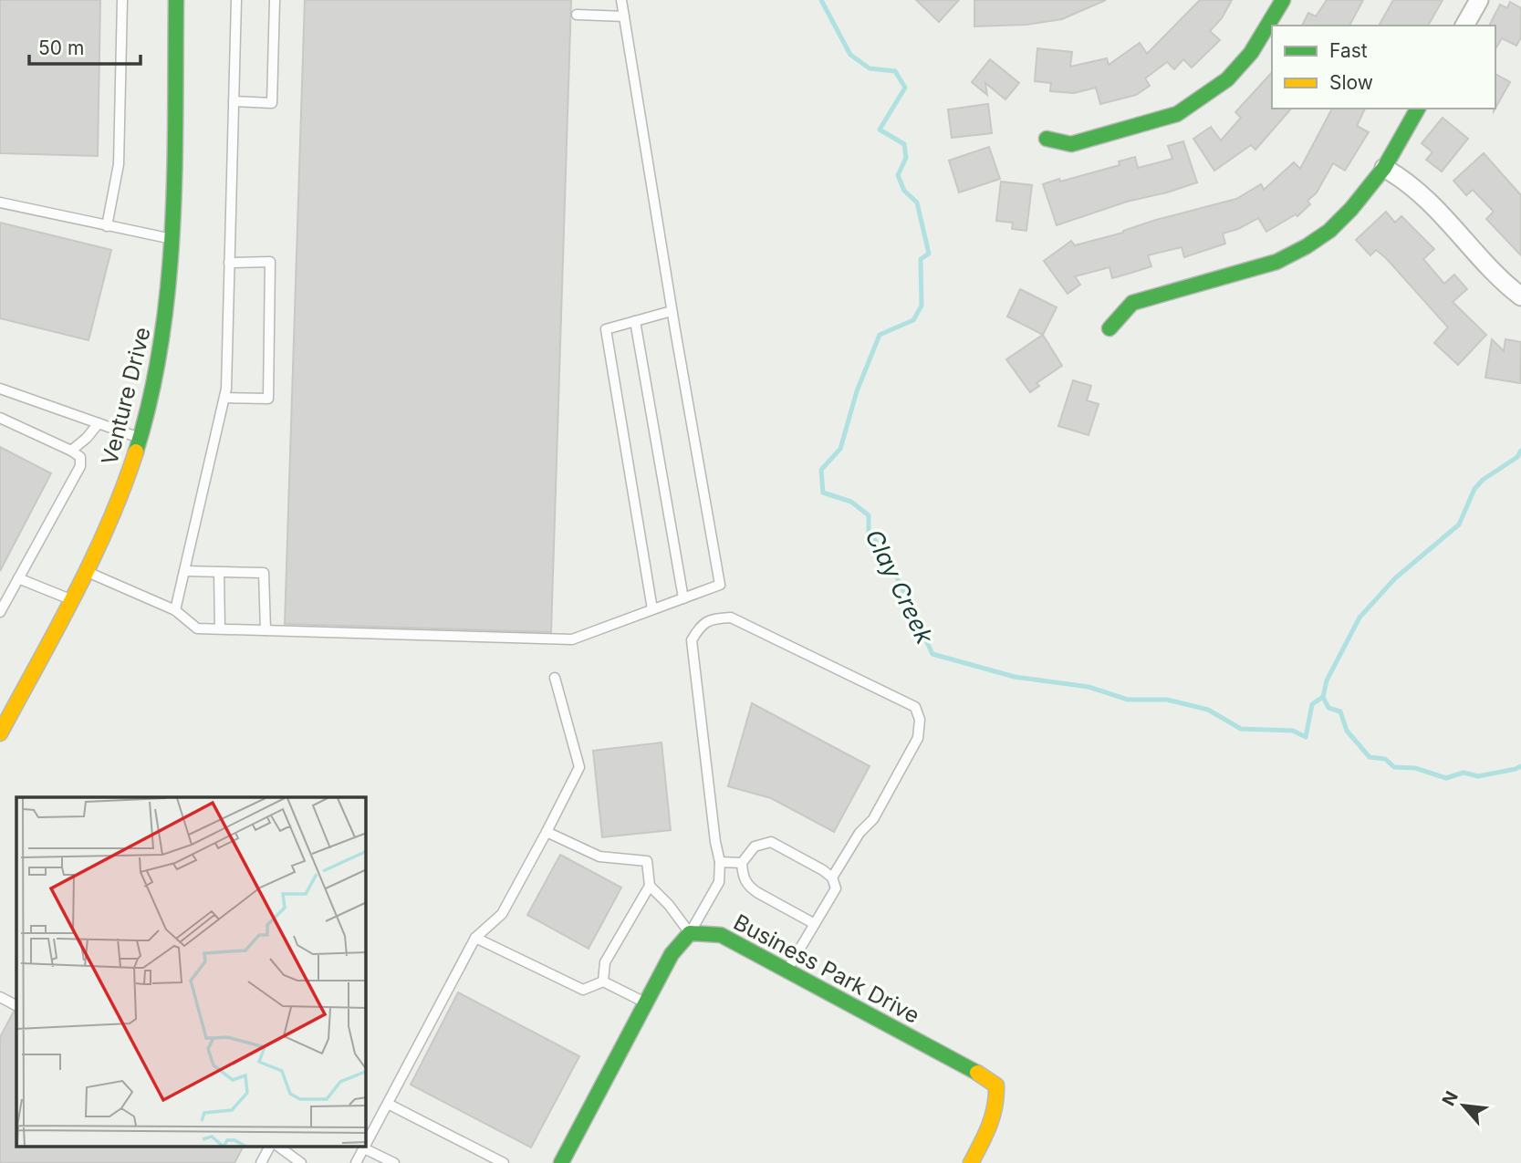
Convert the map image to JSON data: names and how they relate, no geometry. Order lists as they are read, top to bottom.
{
  "streets": {
    "street": ["Venture Drive", "Business Park Drive"]
  },
  "water": ["Clay Creek"],
  "legend": ["Fast", "Slow"],
  "scale_bar": "50 m",
  "north": "top left"
}
